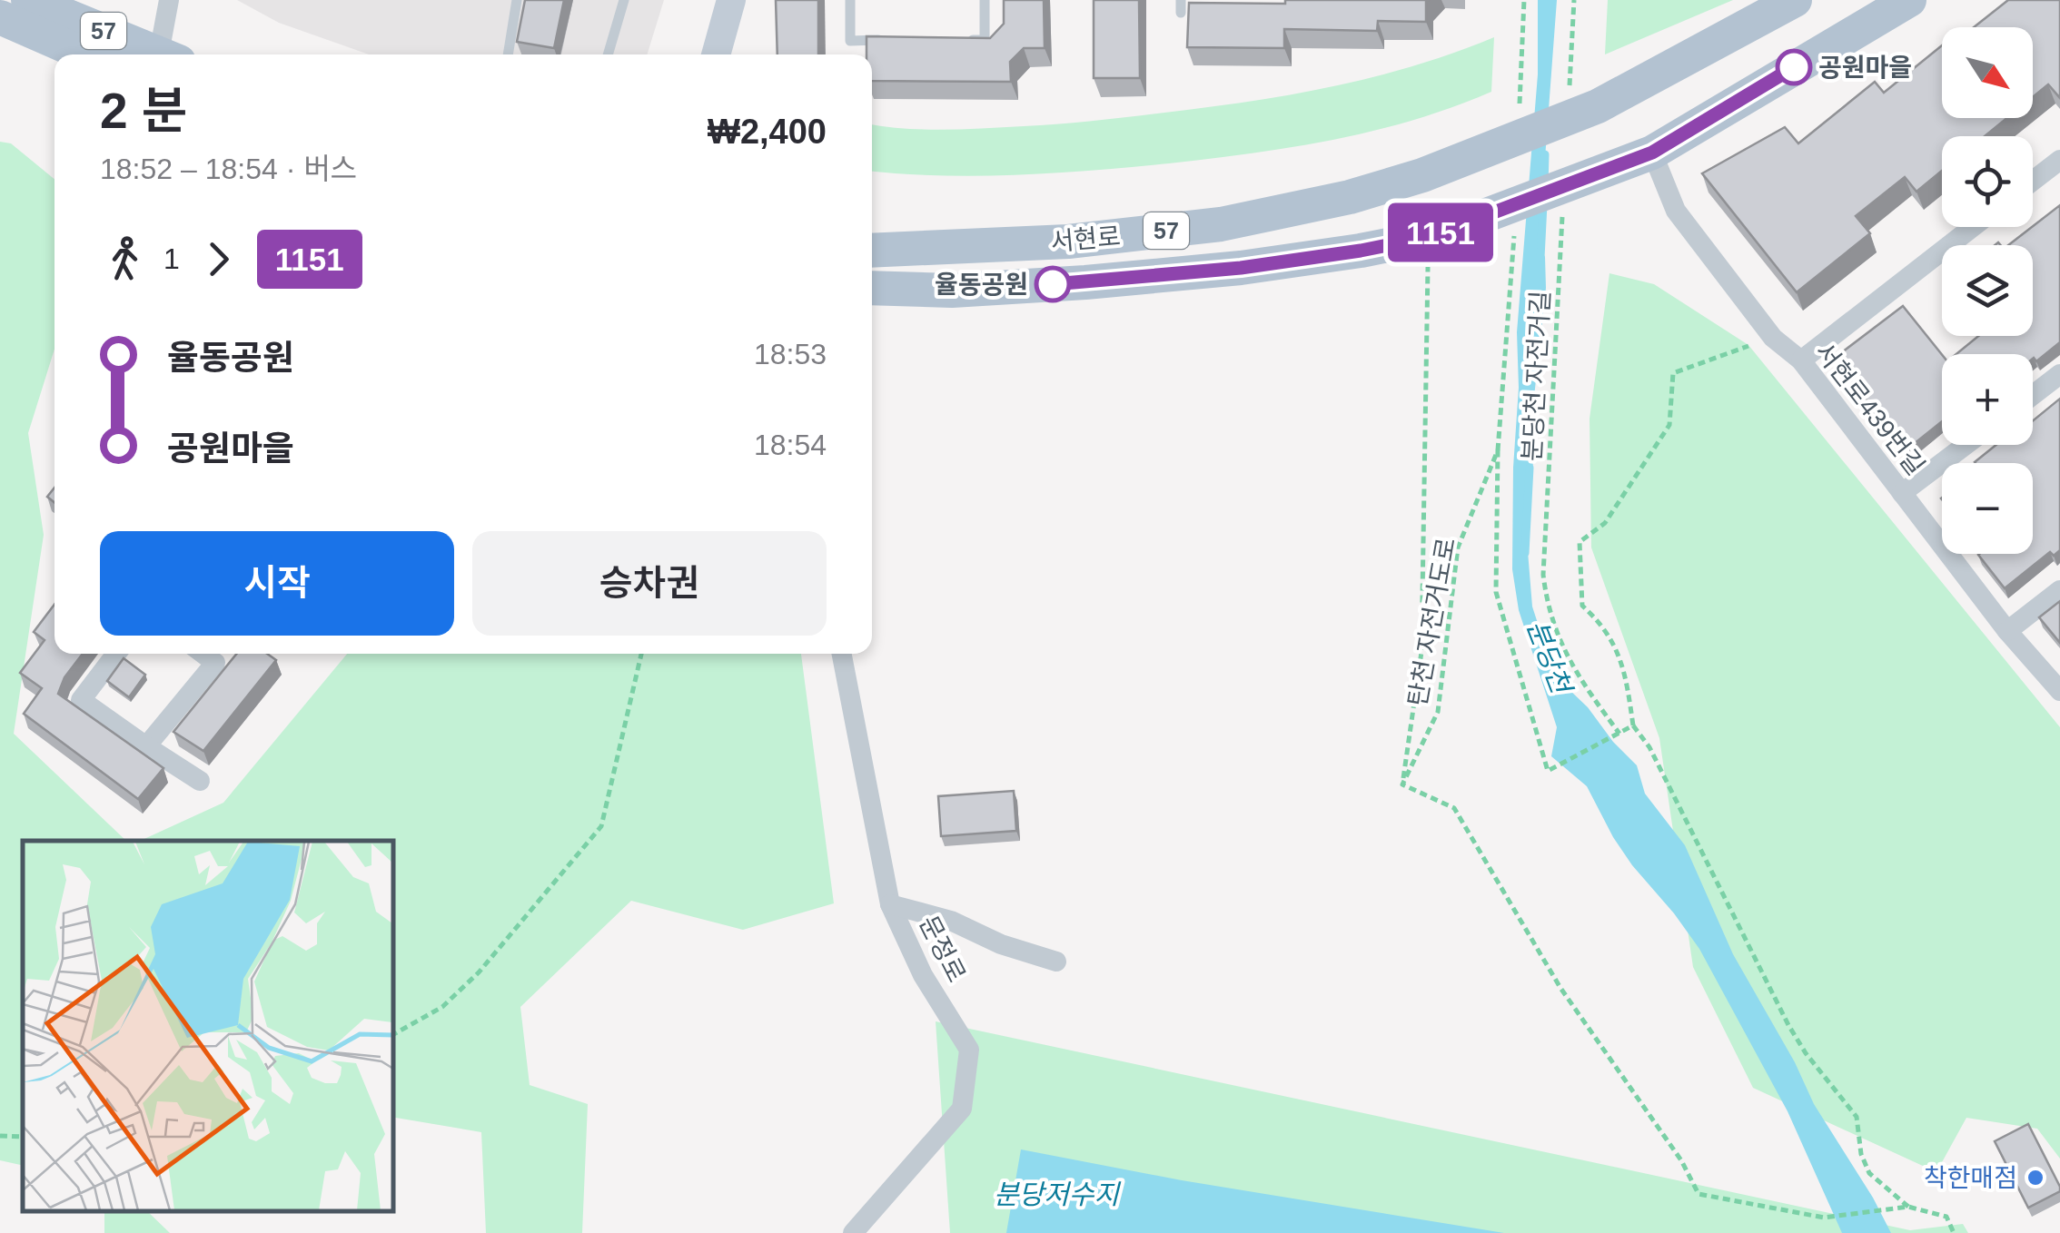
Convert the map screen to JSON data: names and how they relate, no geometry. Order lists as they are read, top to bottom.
{
  "streets": {
    "main road": ["57", "서현로"],
    "street": ["서현로439번길", "문정로"],
    "path": ["분당천 자전거길", "탄천 자전거도로"]
  },
  "crossings": [
    ["57", "서현로"],
    ["57", "서현로439번길"],
    ["서현로", "서현로439번길"],
    ["분당천 자전거길", "탄천 자전거도로"]
  ],
  "water": ["분당천", "분당저수지"],
  "places": ["공원마을", "율동공원", "착한매점"],
  "lines": ["bus line 1151"],
  "north": "bottom right",
  "page": {
    "on_map": "1151",
    "map_buttons": ["+", "−"],
    "heading": ["2 분", "18:52 – 18:54 · 버스", "₩2,400"],
    "legs": ["1", "1151"],
    "list": [
      {
        "name": "율동공원",
        "value": "18:53"
      },
      {
        "name": "공원마을",
        "value": "18:54"
      }
    ],
    "buttons": ["시작", "승차권"]
  }
}
